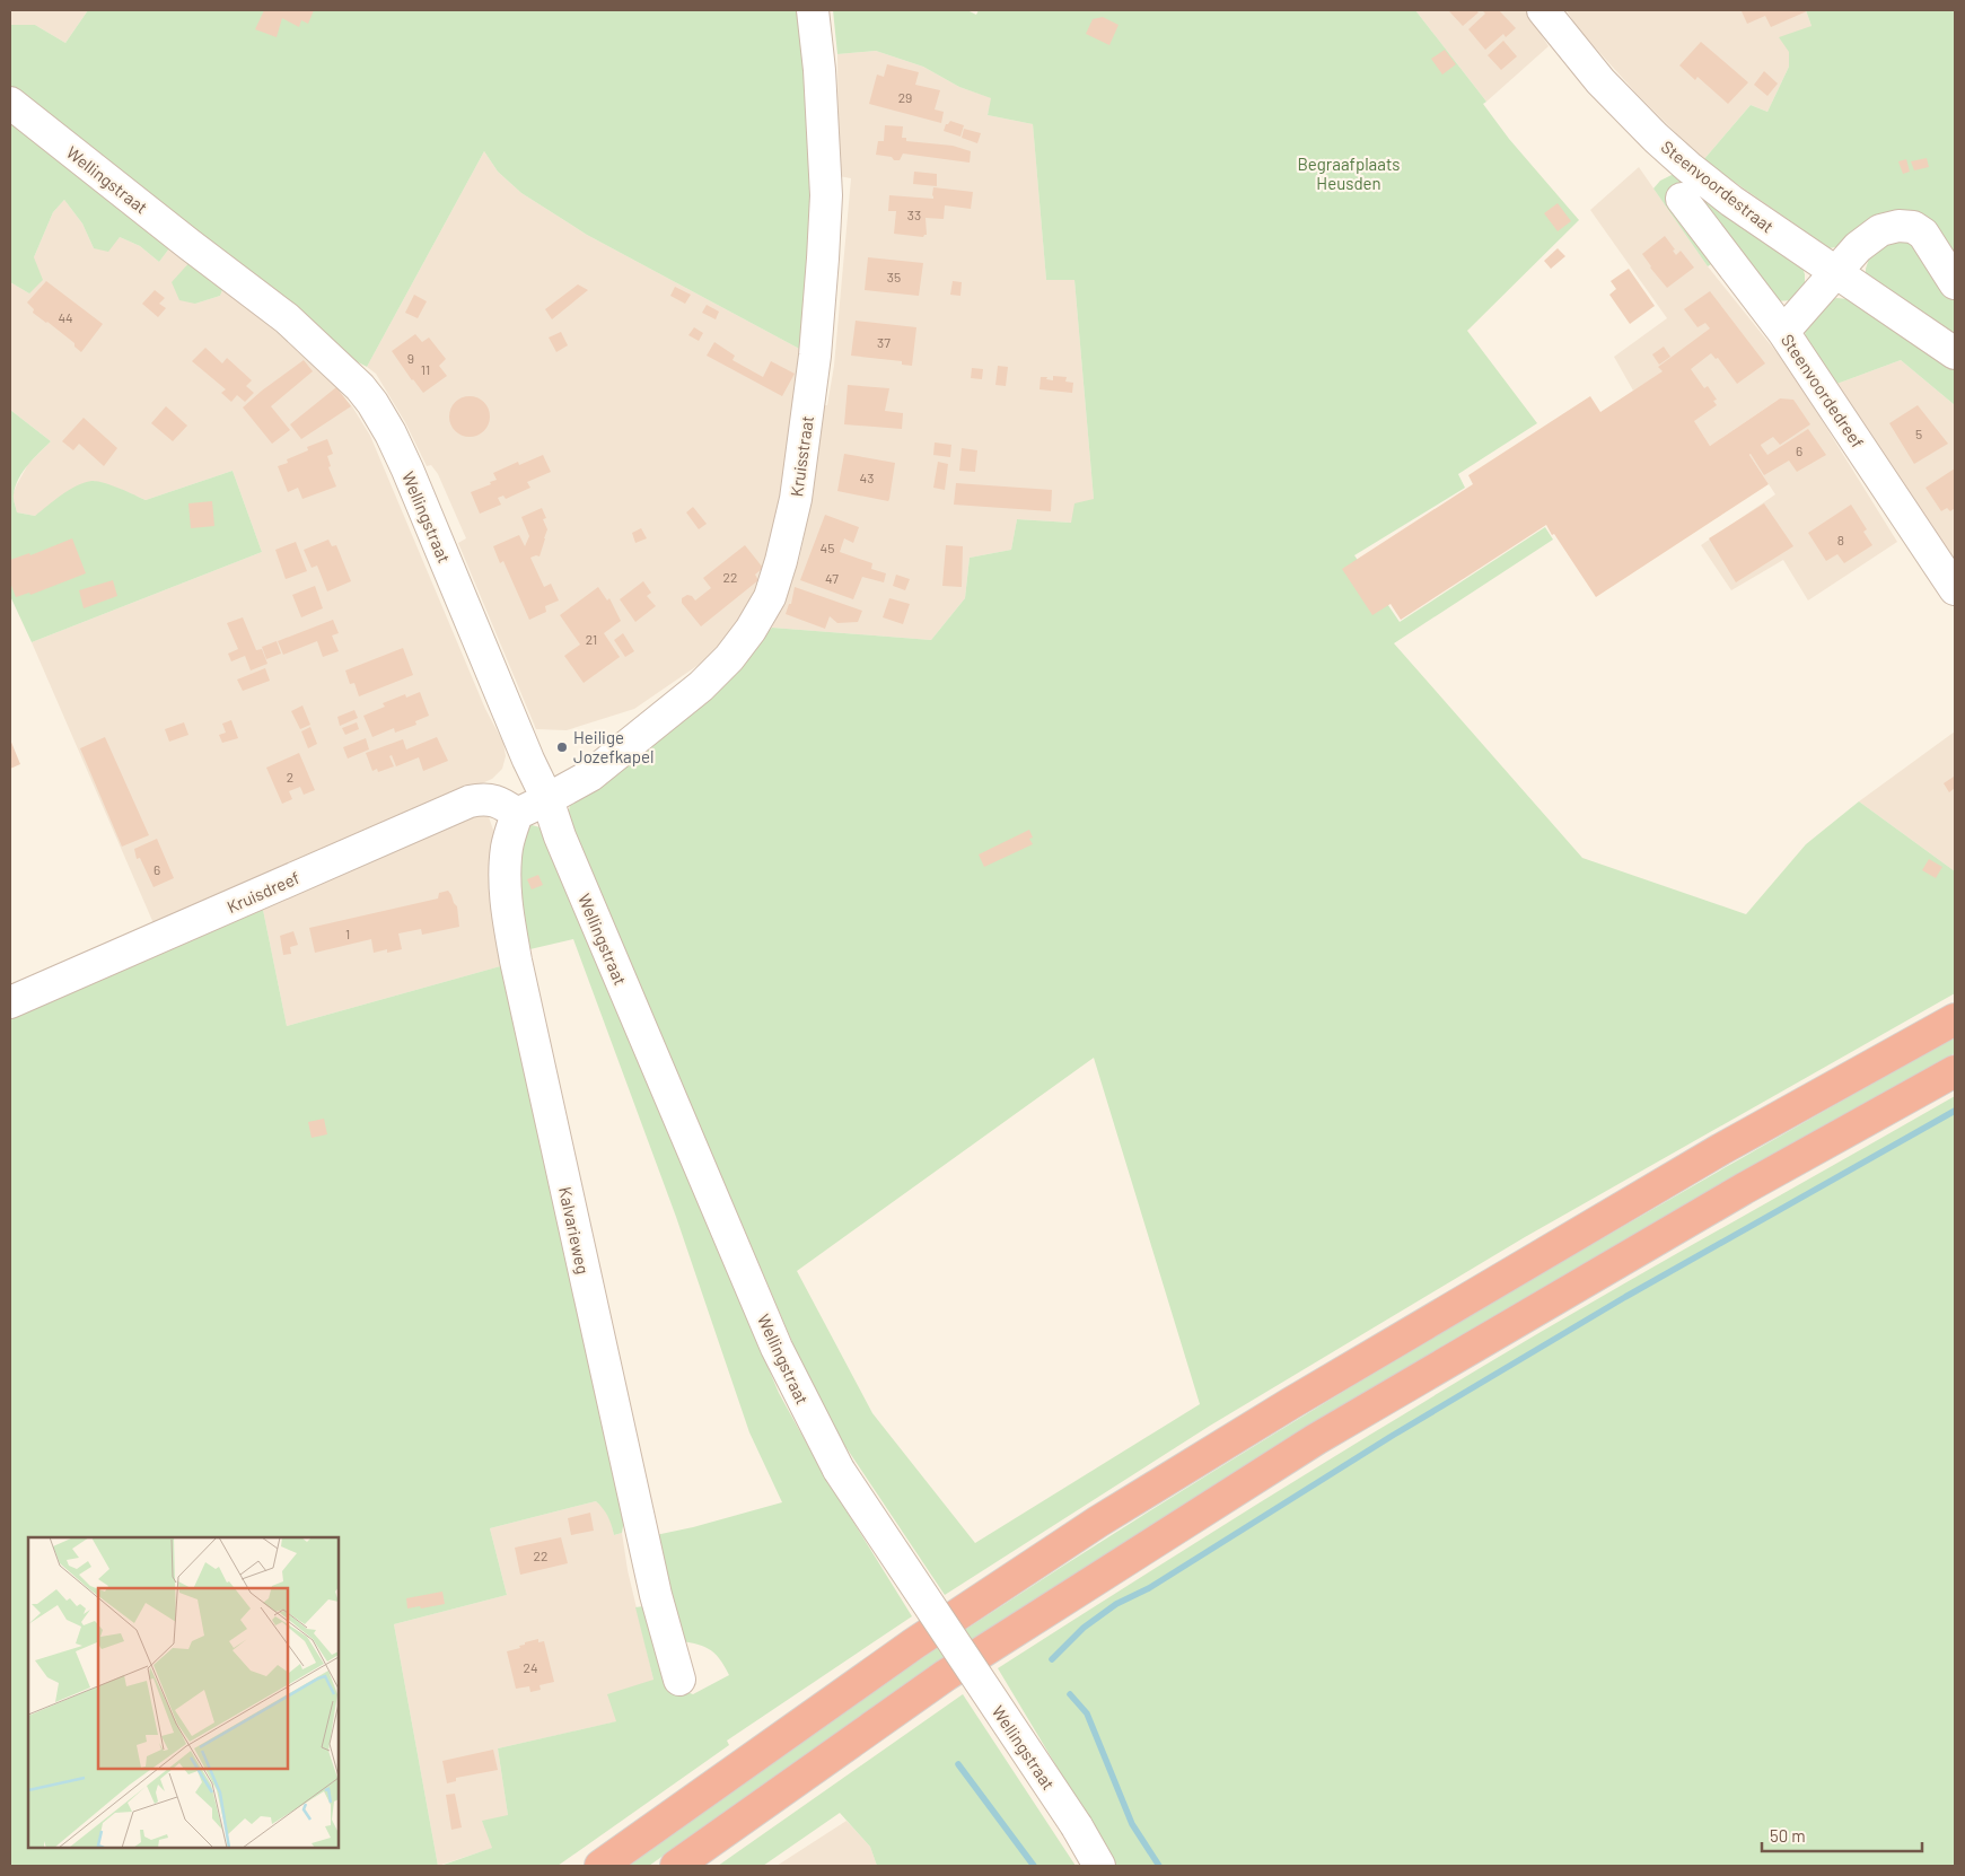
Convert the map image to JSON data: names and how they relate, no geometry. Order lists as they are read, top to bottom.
{
  "streets": {
    "street": [
      "Wellingstraat",
      "Steenvoordestraat",
      "Steenvoordedreef",
      "Kruisstraat",
      "Kruisdreef",
      "Kalvarieweg"
    ]
  },
  "crossings": [
    ["Wellingstraat", "Kruisstraat"],
    ["Kruisdreef", "Kalvarieweg"]
  ],
  "parks": ["Begraafplaats Heusden"],
  "places": ["Heilige Jozefkapel"],
  "house_numbers": [
    "29",
    "33",
    "35",
    "44",
    "37",
    "9",
    "11",
    "5",
    "6",
    "43",
    "8",
    "45",
    "22",
    "47",
    "21",
    "2",
    "6",
    "1",
    "22",
    "24"
  ],
  "scale_bar": "50 m"
}
